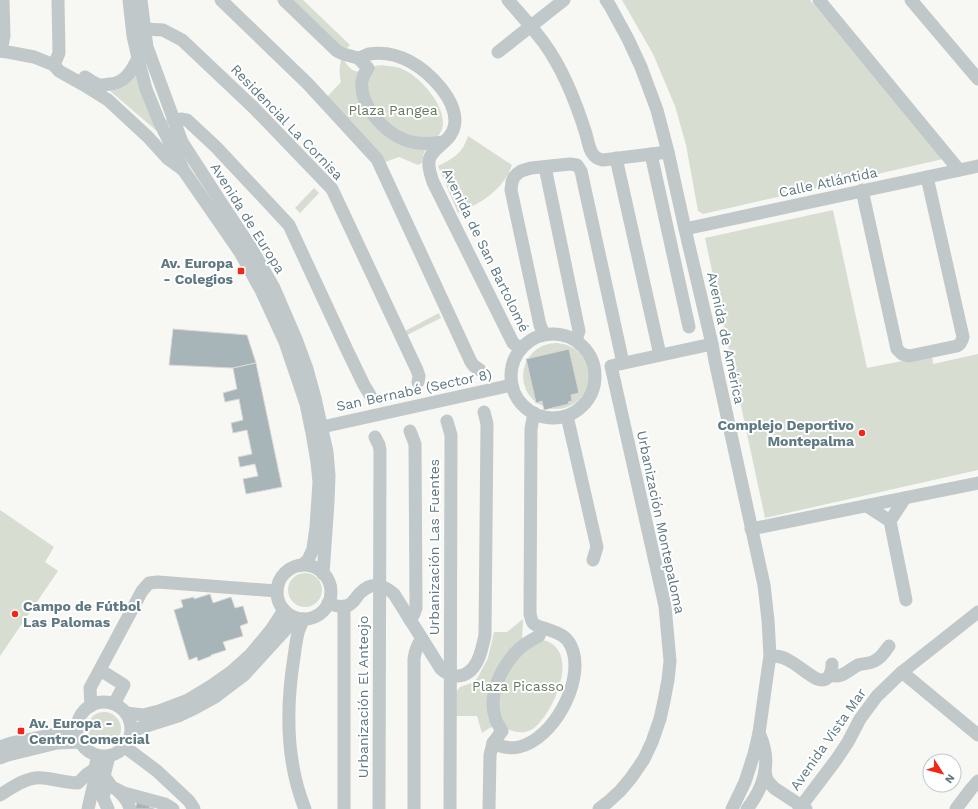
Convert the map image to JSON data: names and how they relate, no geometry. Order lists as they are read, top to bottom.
{
  "streets": {
    "street": [
      "Residencial La Cornisa",
      "Calle Atlántida",
      "Avenida de Europa",
      "Avenida de San Bartolomé",
      "Avenida de América",
      "San Bernabé (Sector 8)",
      "Urbanización Montepaloma",
      "Urbanización Las Fuentes",
      "Urbanización El Anteojo",
      "Avenida Vista Mar"
    ]
  },
  "crossings": [
    ["Residencial La Cornisa", "Avenida de Europa"],
    ["Calle Atlántida", "Avenida de América"],
    ["Avenida de Europa", "San Bernabé (Sector 8)"],
    ["Avenida de San Bartolomé", "San Bernabé (Sector 8)"],
    ["Avenida de San Bartolomé", "Urbanización Montepaloma"],
    ["San Bernabé (Sector 8)", "Urbanización Montepaloma"]
  ],
  "parks": ["Plaza Pangea", "Plaza Picasso"],
  "places": {
    "transit": ["Av. Europa - Colegios", "Av. Europa - Centro Comercial"],
    "other": ["Complejo Deportivo Montepalma", "Campo de Fútbol Las Palomas"]
  },
  "north": "bottom right"
}
